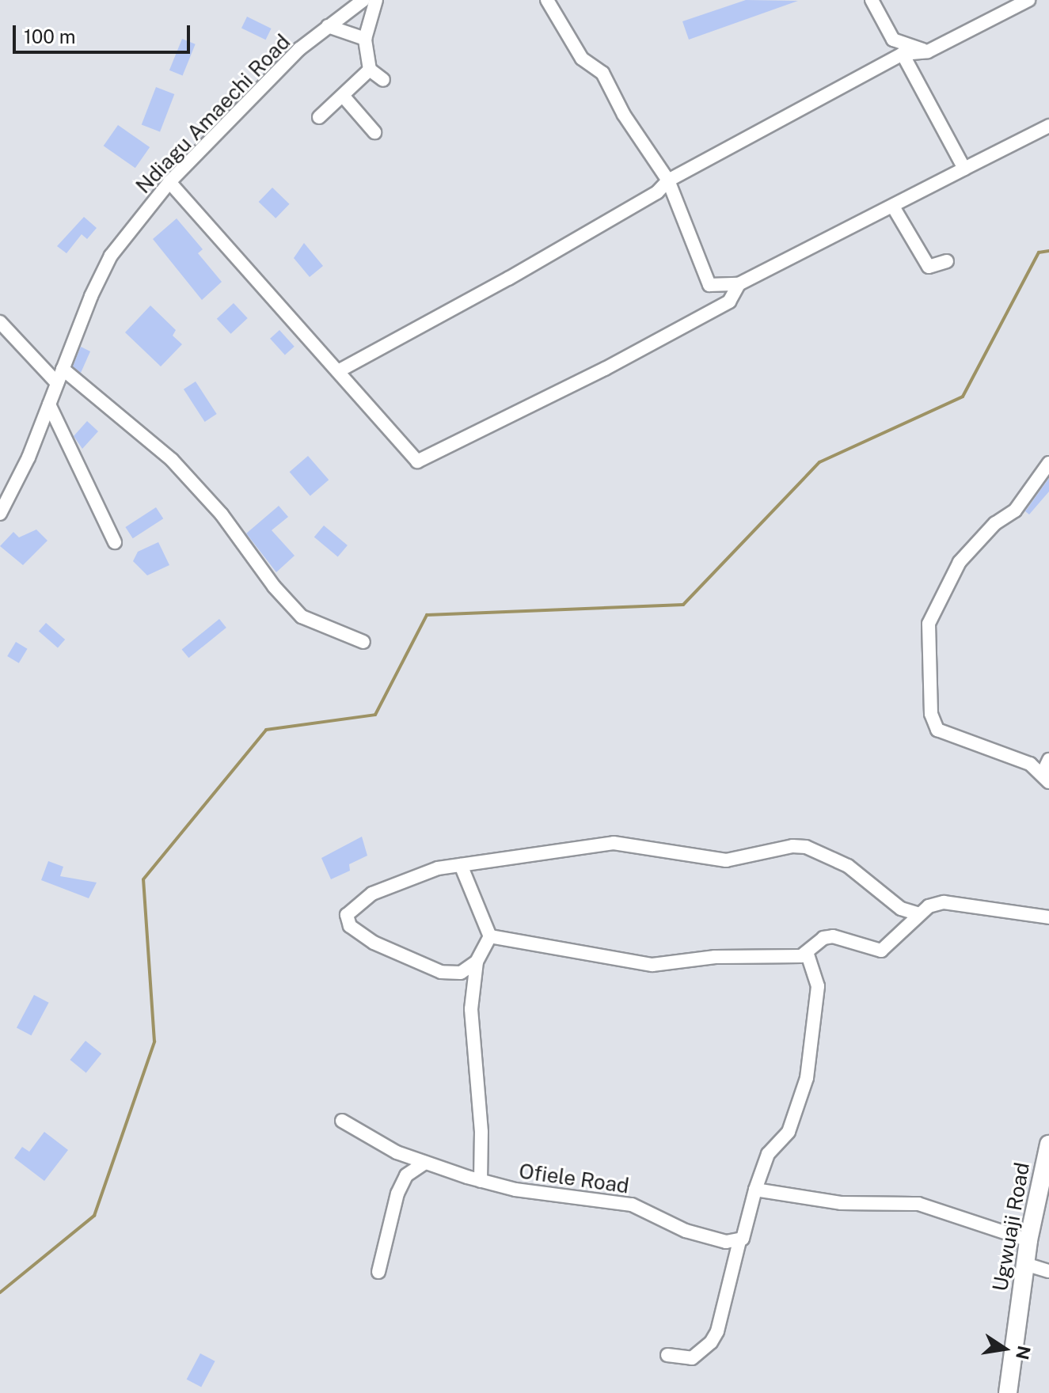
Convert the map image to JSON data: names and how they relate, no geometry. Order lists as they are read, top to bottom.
{
  "streets": {
    "main road": ["Ugwuaji Road"],
    "street": ["Ndiagu Amaechi Road", "Ofiele Road"]
  },
  "scale_bar": "100 m",
  "north": "right"
}
